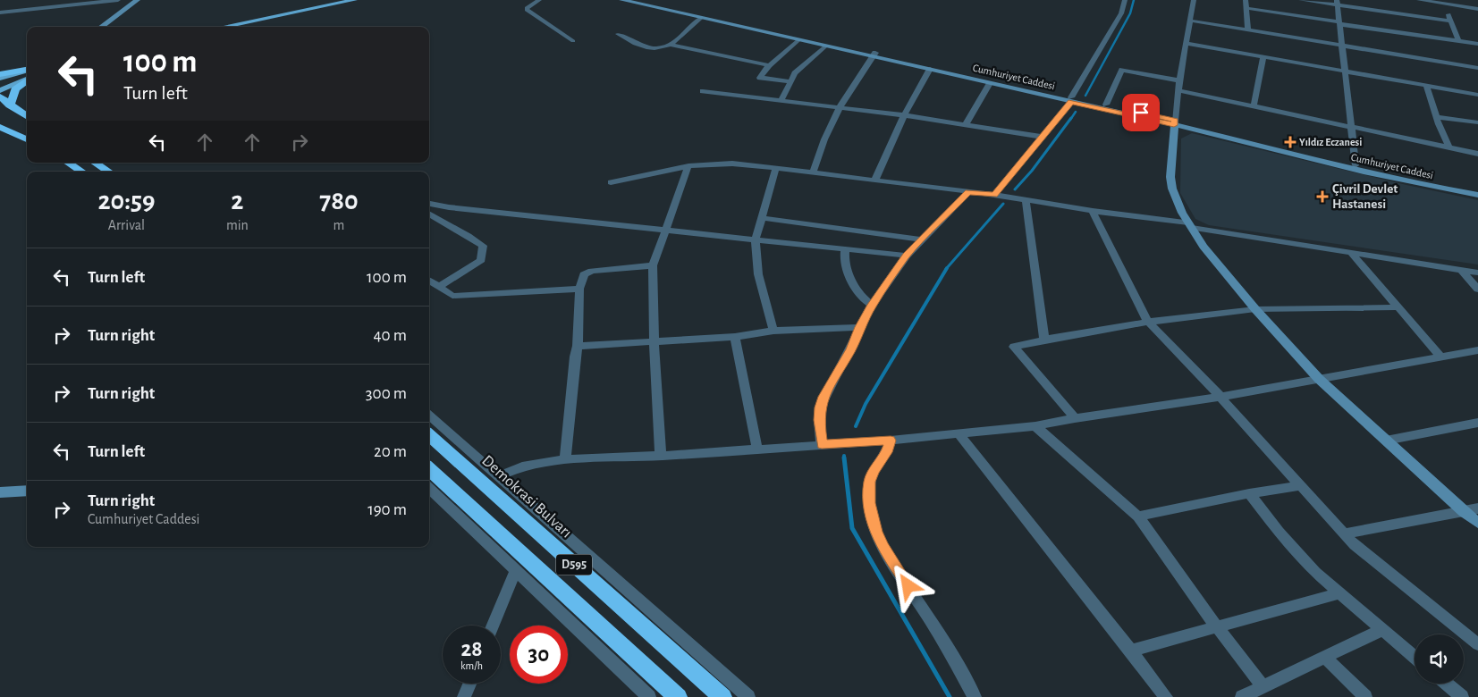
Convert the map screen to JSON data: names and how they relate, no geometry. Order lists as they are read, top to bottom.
{
  "streets": {
    "highway": ["Demokrasi Bulvarı", "D595"],
    "main road": ["Cumhuriyet Caddesi"]
  },
  "places": {
    "health": ["Yıldız Eczanesi", "Çivril Devlet Hastanesi"]
  },
  "page": {
    "turn": ["100 m", "Turn left"],
    "eta": [
      "20:59",
      "Arrival",
      "2",
      "min",
      "780",
      "m"
    ],
    "list": [
      {
        "name": "Turn left",
        "value": "100 m"
      },
      {
        "name": "Turn right",
        "value": "40 m"
      },
      {
        "name": "Turn right",
        "value": "300 m"
      },
      {
        "name": "Turn left",
        "value": "20 m"
      },
      {
        "name": "Turn right",
        "note": "Cumhuriyet Caddesi",
        "value": "190 m"
      }
    ],
    "speed": "28 km/h",
    "limit": "30"
  }
}
